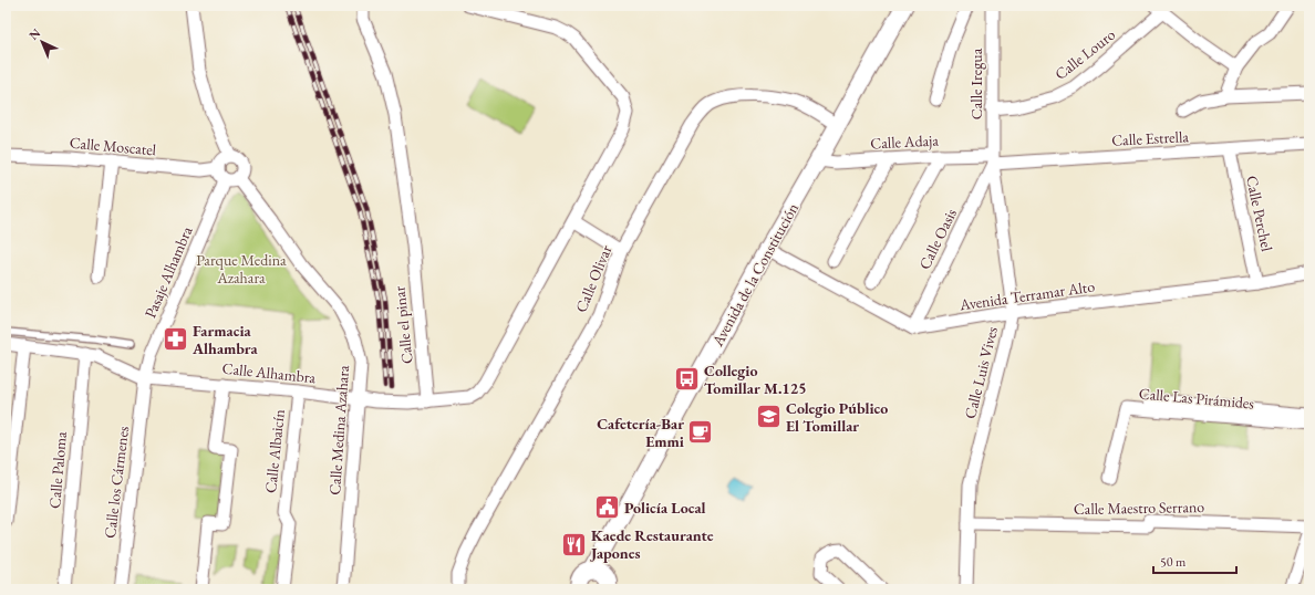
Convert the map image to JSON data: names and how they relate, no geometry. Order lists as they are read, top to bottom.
{
  "streets": {
    "main road": ["Avenida de la Constitución"],
    "street": [
      "Calle Louro",
      "Calle Iregua",
      "Calle Estrella",
      "Calle Adaja",
      "Calle Moscatel",
      "Calle Perchel",
      "Calle Oasis",
      "Pasaje Alhambra",
      "Calle Olivar",
      "Avenida Terramar Alto",
      "Calle el pinar",
      "Calle Alhambra",
      "Calle Luis Vives",
      "Calle Las Pirámides",
      "Calle Medina Azahara",
      "Calle Albaicín",
      "Calle Paloma",
      "Calle los Cármenes",
      "Calle Maestro Serrano"
    ]
  },
  "crossings": [
    ["Calle Louro", "Calle Iregua"],
    ["Calle Iregua", "Calle Estrella"],
    ["Calle Iregua", "Calle Adaja"],
    ["Calle Iregua", "Calle Oasis"],
    ["Calle Iregua", "Calle Luis Vives"],
    ["Calle Estrella", "Calle Adaja"],
    ["Calle Estrella", "Calle Perchel"],
    ["Calle Estrella", "Calle Oasis"],
    ["Calle Estrella", "Calle Luis Vives"],
    ["Calle Adaja", "Calle Oasis"],
    ["Calle Adaja", "Avenida de la Constitución"],
    ["Calle Adaja", "Calle Luis Vives"],
    ["Calle Moscatel", "Pasaje Alhambra"],
    ["Calle Moscatel", "Calle Medina Azahara"],
    ["Calle Perchel", "Avenida Terramar Alto"],
    ["Calle Oasis", "Avenida Terramar Alto"],
    ["Calle Oasis", "Calle Luis Vives"],
    ["Pasaje Alhambra", "Calle Alhambra"],
    ["Pasaje Alhambra", "Calle Medina Azahara"],
    ["Pasaje Alhambra", "Calle los Cármenes"],
    ["Avenida de la Constitución", "Calle Olivar"],
    ["Avenida Terramar Alto", "Calle Luis Vives"],
    ["Calle el pinar", "Calle Alhambra"],
    ["Calle Alhambra", "Calle Medina Azahara"],
    ["Calle Alhambra", "Calle Albaicín"],
    ["Calle Alhambra", "Calle Paloma"],
    ["Calle Alhambra", "Calle los Cármenes"],
    ["Calle Luis Vives", "Calle Maestro Serrano"]
  ],
  "parks": ["Parque Medina Azahara"],
  "places": {
    "pharmacy": ["Farmacia Alhambra"],
    "bus stop": ["Collegio Tomillar M.125"],
    "school or university": ["Colegio Público El Tomillar"],
    "cafe": ["Cafetería-Bar Emmi"],
    "public building": ["Policía Local"],
    "restaurant": ["Kaede Restaurante Japones"]
  },
  "scale_bar": "50 m",
  "north": "top left"
}
